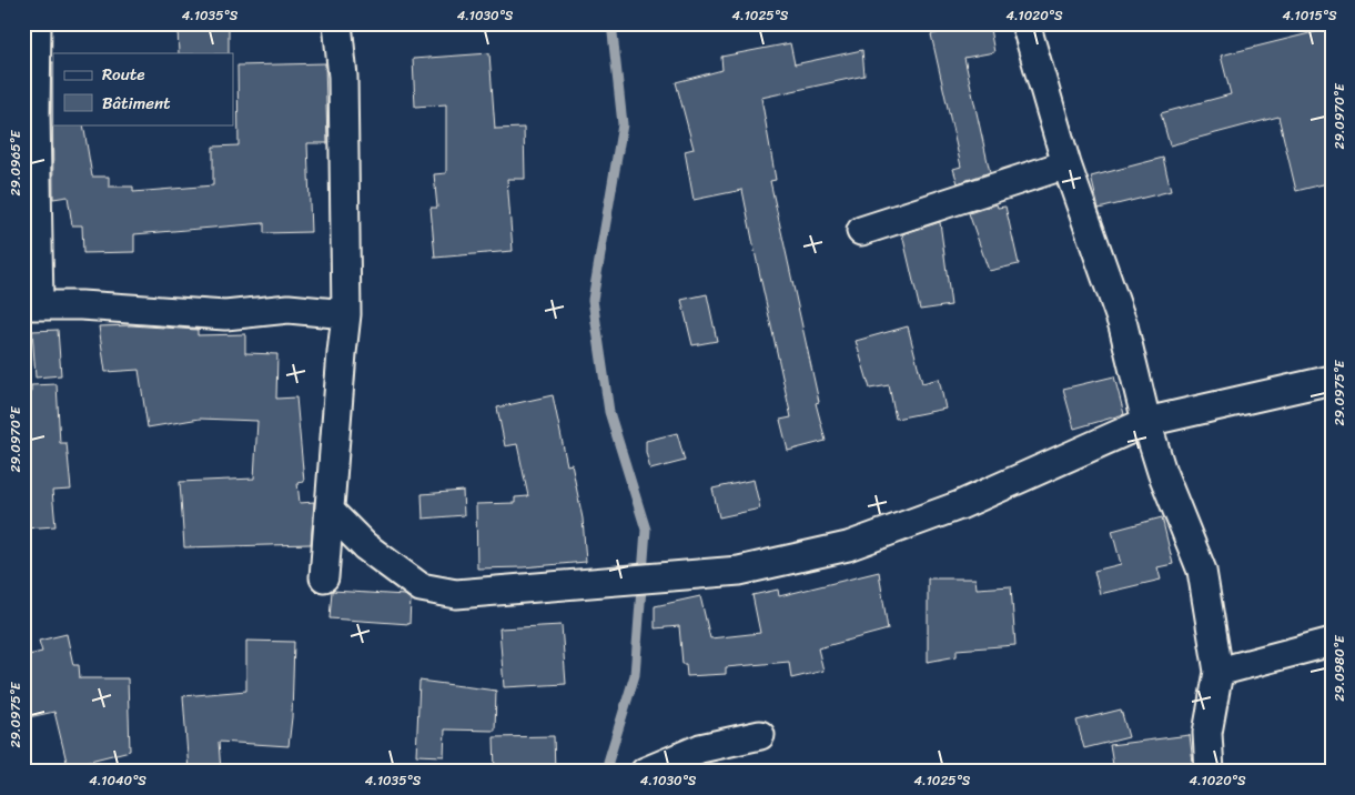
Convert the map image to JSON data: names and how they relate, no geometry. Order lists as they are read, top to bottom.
{
  "legend": ["Route", "Bâtiment"],
  "coordinates": [
    "4.1035°S",
    "4.1030°S",
    "4.1025°S",
    "4.1020°S",
    "4.1015°S",
    "29.0970°E",
    "29.0965°E",
    "29.0975°E",
    "29.0980°E",
    "4.1040°S"
  ]
}
